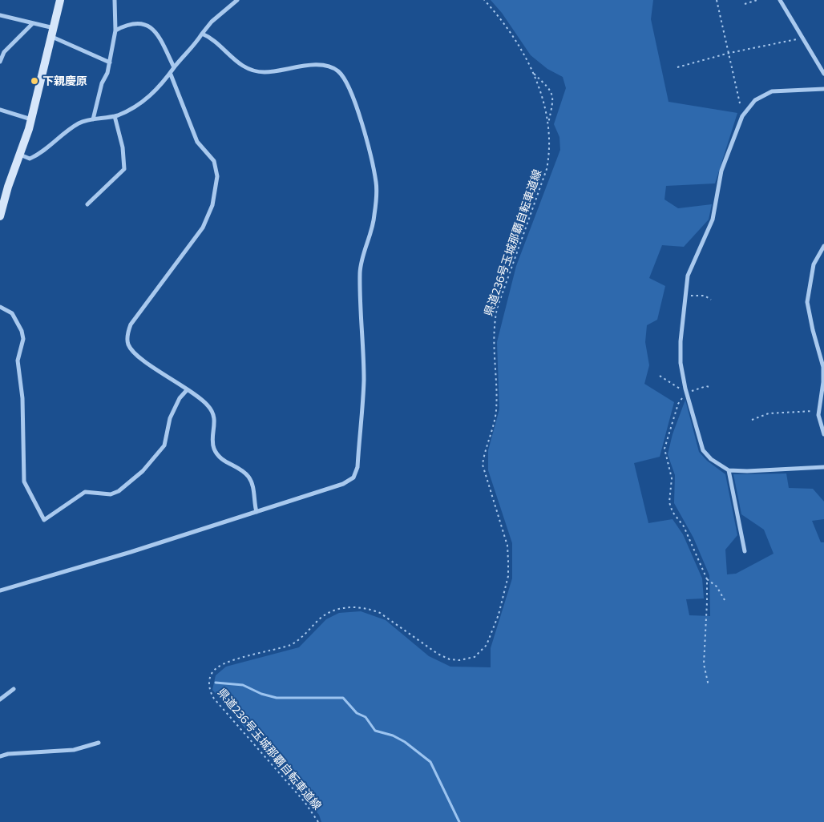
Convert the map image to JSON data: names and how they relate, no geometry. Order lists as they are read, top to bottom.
{
  "streets": {
    "path": ["県道236号玉城那覇自転車道線"]
  },
  "places": ["下親慶原"]
}
